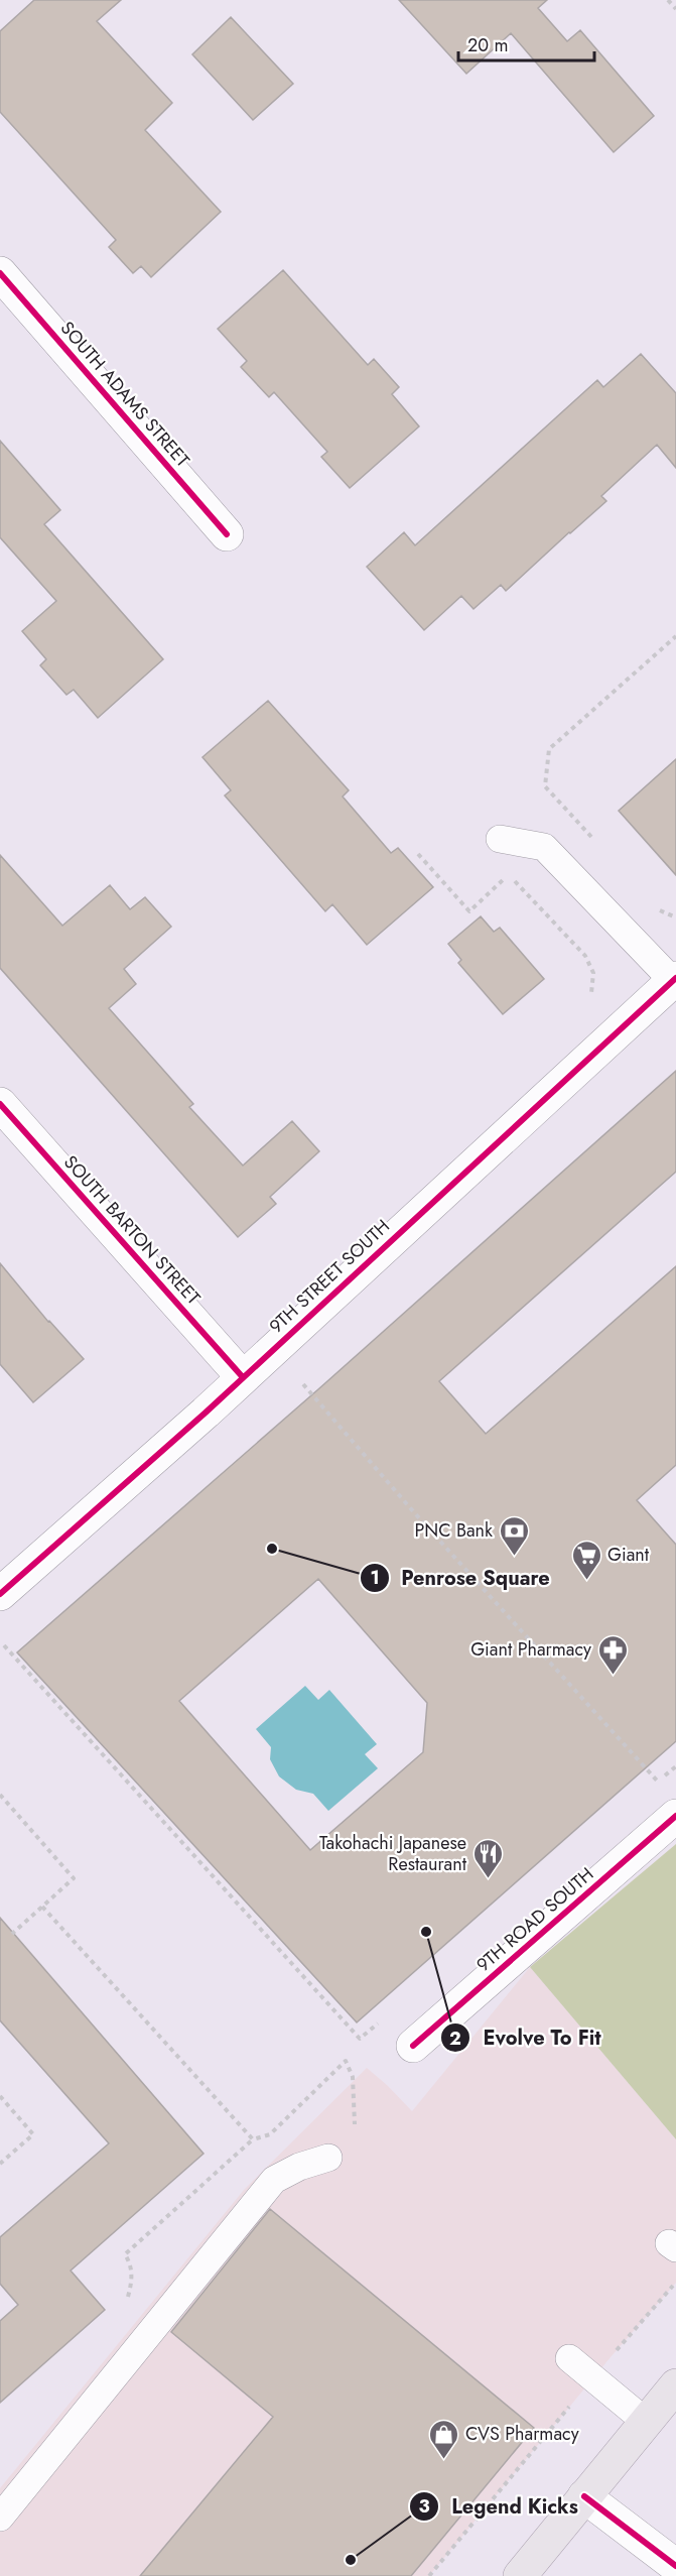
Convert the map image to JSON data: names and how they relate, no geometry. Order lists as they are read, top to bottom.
{
  "streets": {
    "street": [
      "SOUTH ADAMS STREET",
      "SOUTH BARTON STREET",
      "9TH STREET SOUTH",
      "9TH ROAD SOUTH"
    ]
  },
  "crossings": [
    ["SOUTH BARTON STREET", "9TH STREET SOUTH"]
  ],
  "places": {
    "other": ["Penrose Square", "Evolve To Fit", "Legend Kicks"],
    "bank": ["PNC Bank"],
    "supermarket": ["Giant"],
    "pharmacy": ["Giant Pharmacy"],
    "restaurant": ["Takohachi Japanese Restaurant"],
    "shop": ["CVS Pharmacy"]
  },
  "scale_bar": "20 m"
}
